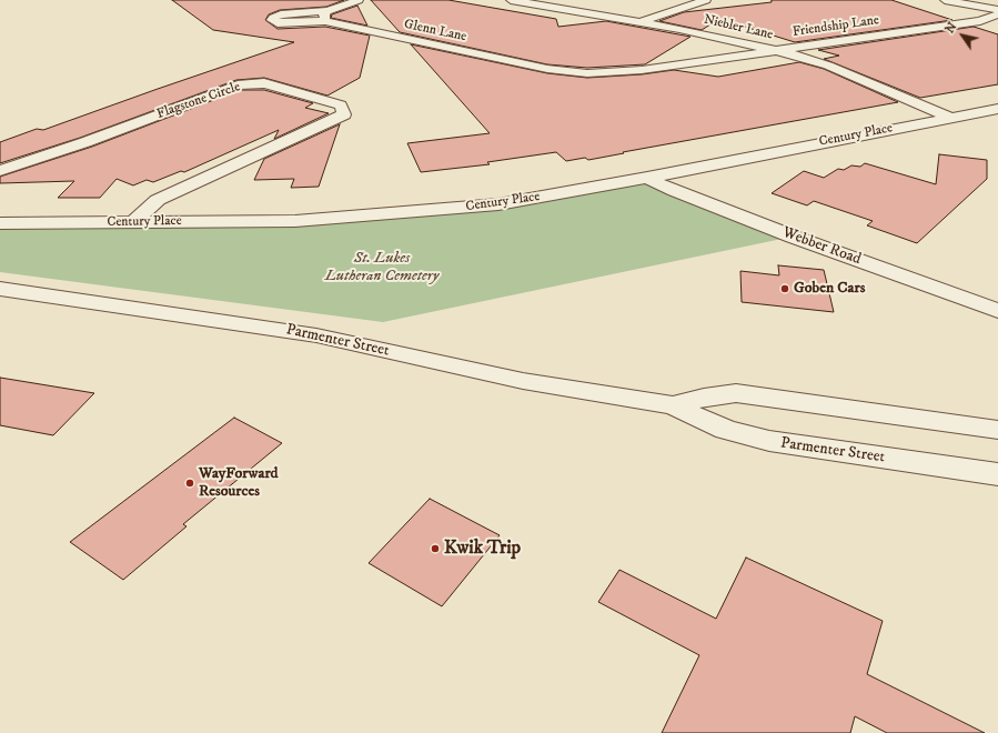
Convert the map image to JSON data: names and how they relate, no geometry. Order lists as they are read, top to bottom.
{
  "streets": {
    "street": [
      "Friendship Lane",
      "Niebler Lane",
      "Glenn Lane",
      "Flagstone Circle",
      "Century Place",
      "Webber Road",
      "Parmenter Street"
    ]
  },
  "crossings": [
    ["Friendship Lane", "Niebler Lane"],
    ["Friendship Lane", "Glenn Lane"],
    ["Niebler Lane", "Century Place"],
    ["Flagstone Circle", "Century Place"],
    ["Century Place", "Webber Road"]
  ],
  "parks": ["St. Lukes Lutheran Cemetery"],
  "places": ["Goben Cars", "WayForward Resources", "Kwik Trip"],
  "north": "top left"
}
